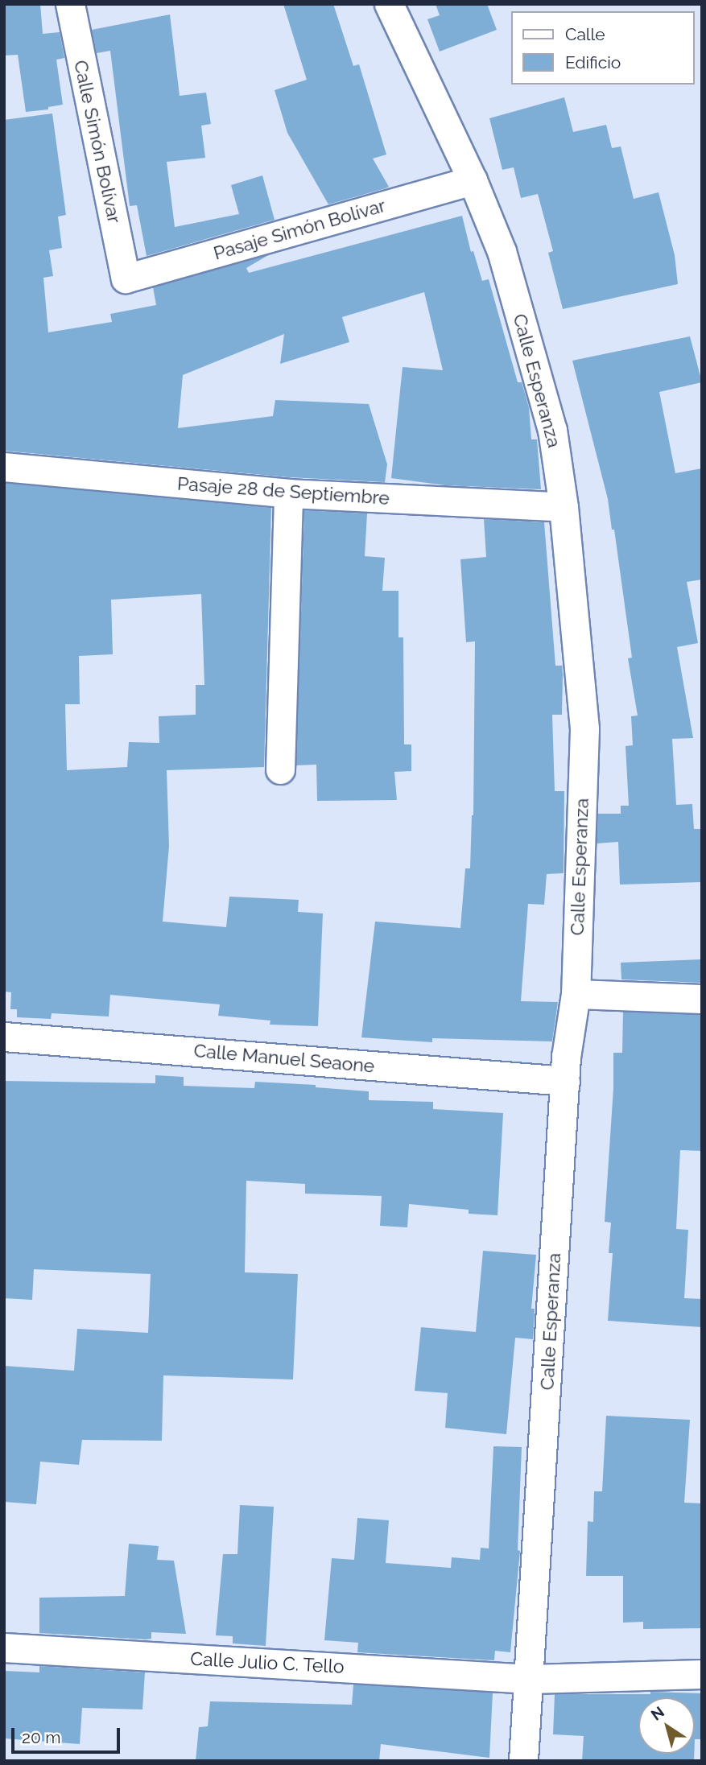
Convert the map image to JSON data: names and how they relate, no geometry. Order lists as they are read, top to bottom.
{
  "streets": {
    "street": [
      "Calle Simón Bolívar",
      "Pasaje Simón Bolívar",
      "Calle Esperanza",
      "Pasaje 28 de Septiembre",
      "Calle Manuel Seaone",
      "Calle Julio C. Tello"
    ]
  },
  "crossings": [
    ["Calle Simón Bolívar", "Pasaje Simón Bolívar"],
    ["Pasaje Simón Bolívar", "Calle Esperanza"],
    ["Calle Esperanza", "Pasaje 28 de Septiembre"],
    ["Calle Esperanza", "Calle Manuel Seaone"],
    ["Calle Esperanza", "Calle Julio C. Tello"]
  ],
  "legend": ["Calle", "Edificio"],
  "scale_bar": "20 m",
  "north": "top left"
}
